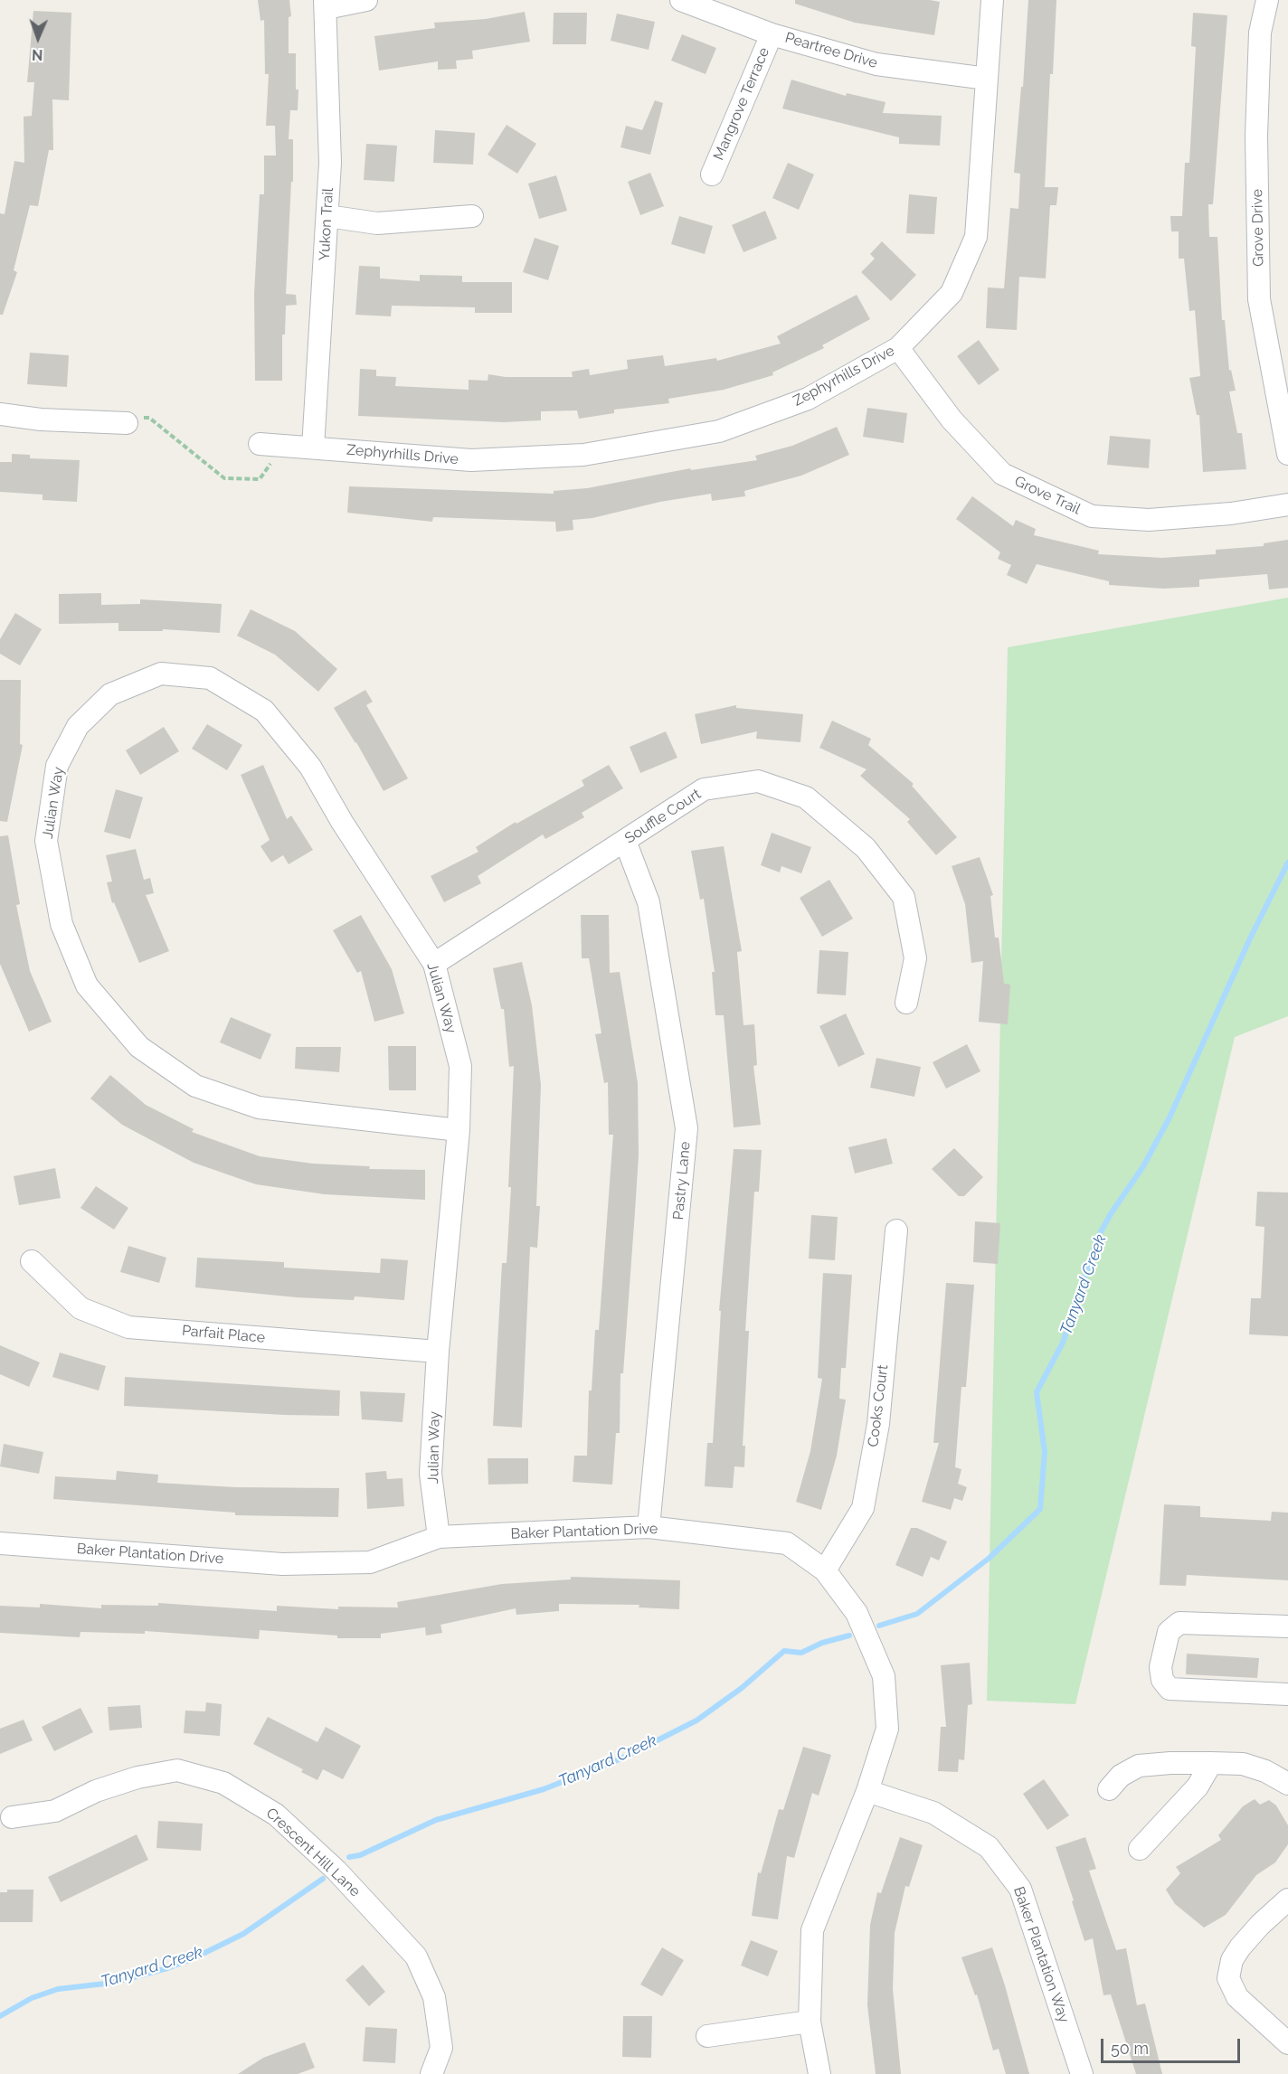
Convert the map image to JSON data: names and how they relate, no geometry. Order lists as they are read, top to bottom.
{
  "streets": {
    "street": [
      "Peartree Drive",
      "Mangrove Terrace",
      "Yukon Trail",
      "Grove Drive",
      "Zephyrhills Drive",
      "Grove Trail",
      "Julian Way",
      "Souffle Court",
      "Pastry Lane",
      "Parfait Place",
      "Cooks Court",
      "Baker Plantation Drive",
      "Crescent Hill Lane",
      "Baker Plantation Way"
    ]
  },
  "crossings": [
    ["Peartree Drive", "Mangrove Terrace"],
    ["Peartree Drive", "Zephyrhills Drive"],
    ["Yukon Trail", "Zephyrhills Drive"],
    ["Zephyrhills Drive", "Grove Trail"],
    ["Julian Way", "Souffle Court"],
    ["Julian Way", "Parfait Place"],
    ["Julian Way", "Baker Plantation Drive"],
    ["Souffle Court", "Pastry Lane"],
    ["Pastry Lane", "Baker Plantation Drive"],
    ["Cooks Court", "Baker Plantation Drive"],
    ["Baker Plantation Drive", "Baker Plantation Way"]
  ],
  "water": ["Tanyard Creek"],
  "scale_bar": "50 m",
  "north": "bottom"
}
